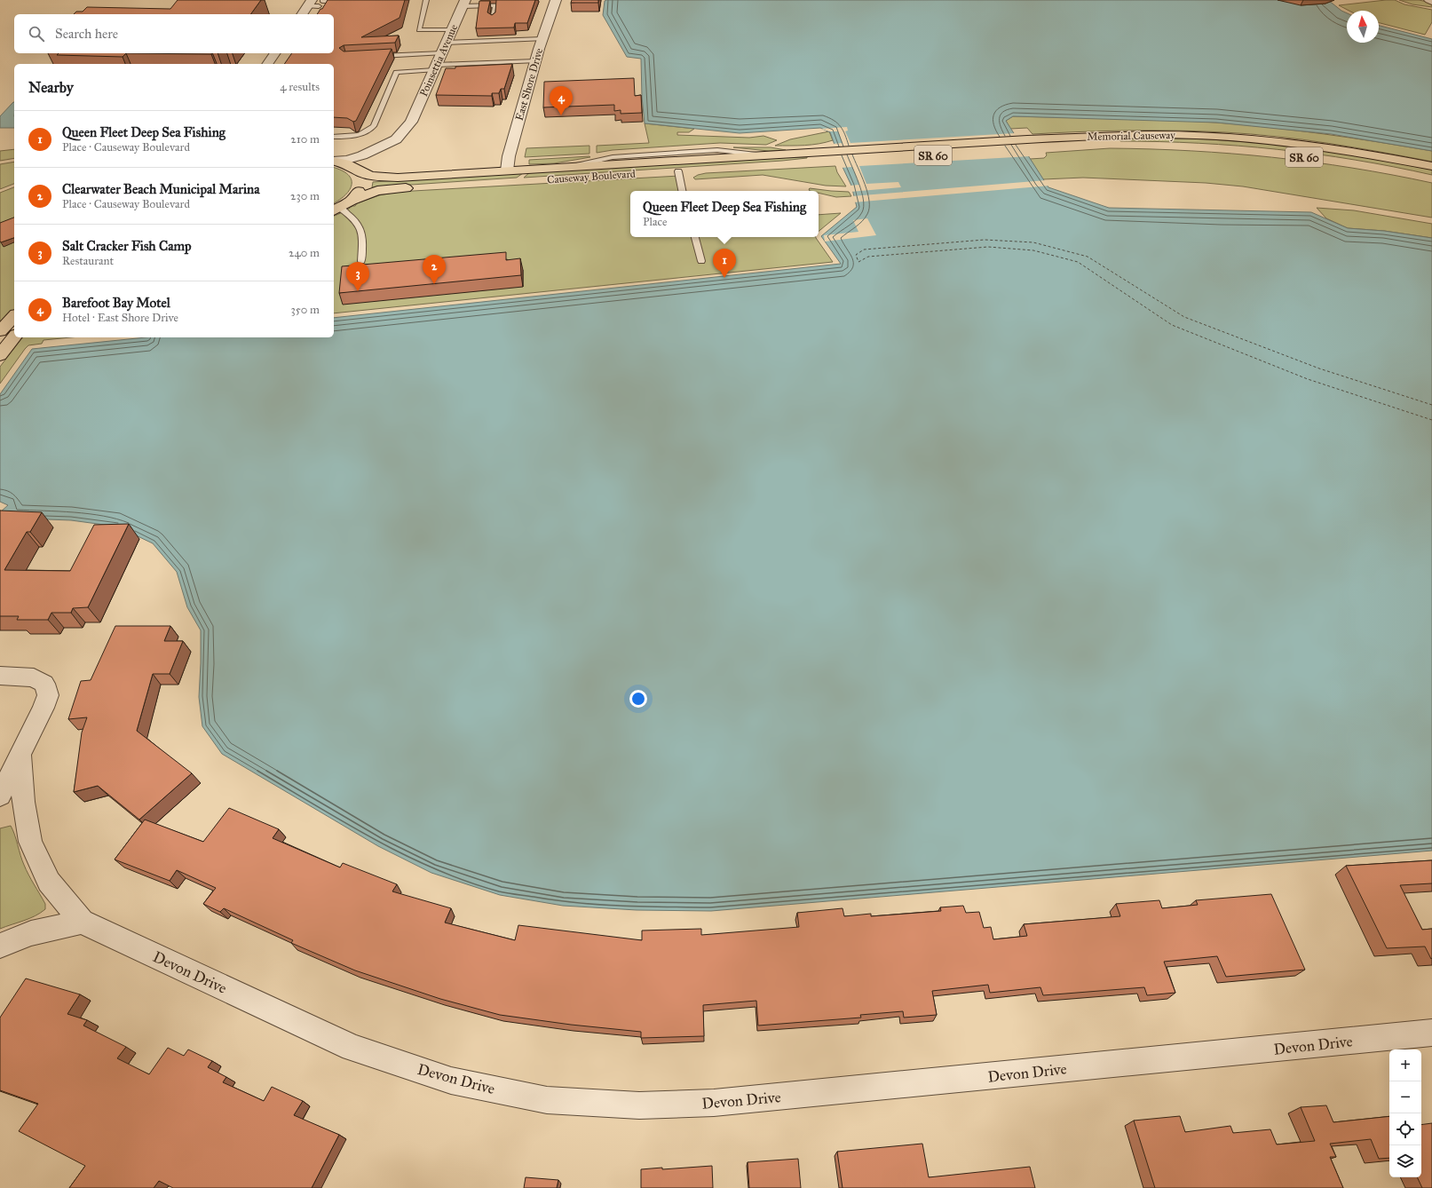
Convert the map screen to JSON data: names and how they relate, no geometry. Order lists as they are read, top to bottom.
{
  "streets": {
    "main road": ["Memorial Causeway", "SR 60", "Causeway Boulevard"],
    "street": ["Poinsettia Avenue", "East Shore Drive", "Devon Drive"]
  },
  "crossings": [
    ["Poinsettia Avenue", "Causeway Boulevard"],
    ["East Shore Drive", "Causeway Boulevard"],
    ["Memorial Causeway", "Causeway Boulevard"]
  ],
  "north": "top",
  "page": {
    "search": "Search here",
    "heading": ["Nearby", "4 results"],
    "pins": [
      "4",
      "1",
      "2",
      "3"
    ],
    "list": [
      {
        "mark": "1",
        "name": "Queen Fleet Deep Sea Fishing",
        "note": "Place · Causeway Boulevard",
        "value": "210 m"
      },
      {
        "mark": "2",
        "name": "Clearwater Beach Municipal Marina",
        "note": "Place · Causeway Boulevard",
        "value": "230 m"
      },
      {
        "mark": "3",
        "name": "Salt Cracker Fish Camp",
        "note": "Restaurant",
        "value": "240 m"
      },
      {
        "mark": "4",
        "name": "Barefoot Bay Motel",
        "note": "Hotel · East Shore Drive",
        "value": "350 m"
      }
    ],
    "popup": ["Queen Fleet Deep Sea Fishing", "Place"],
    "map_buttons": ["+", "−"]
  }
}
